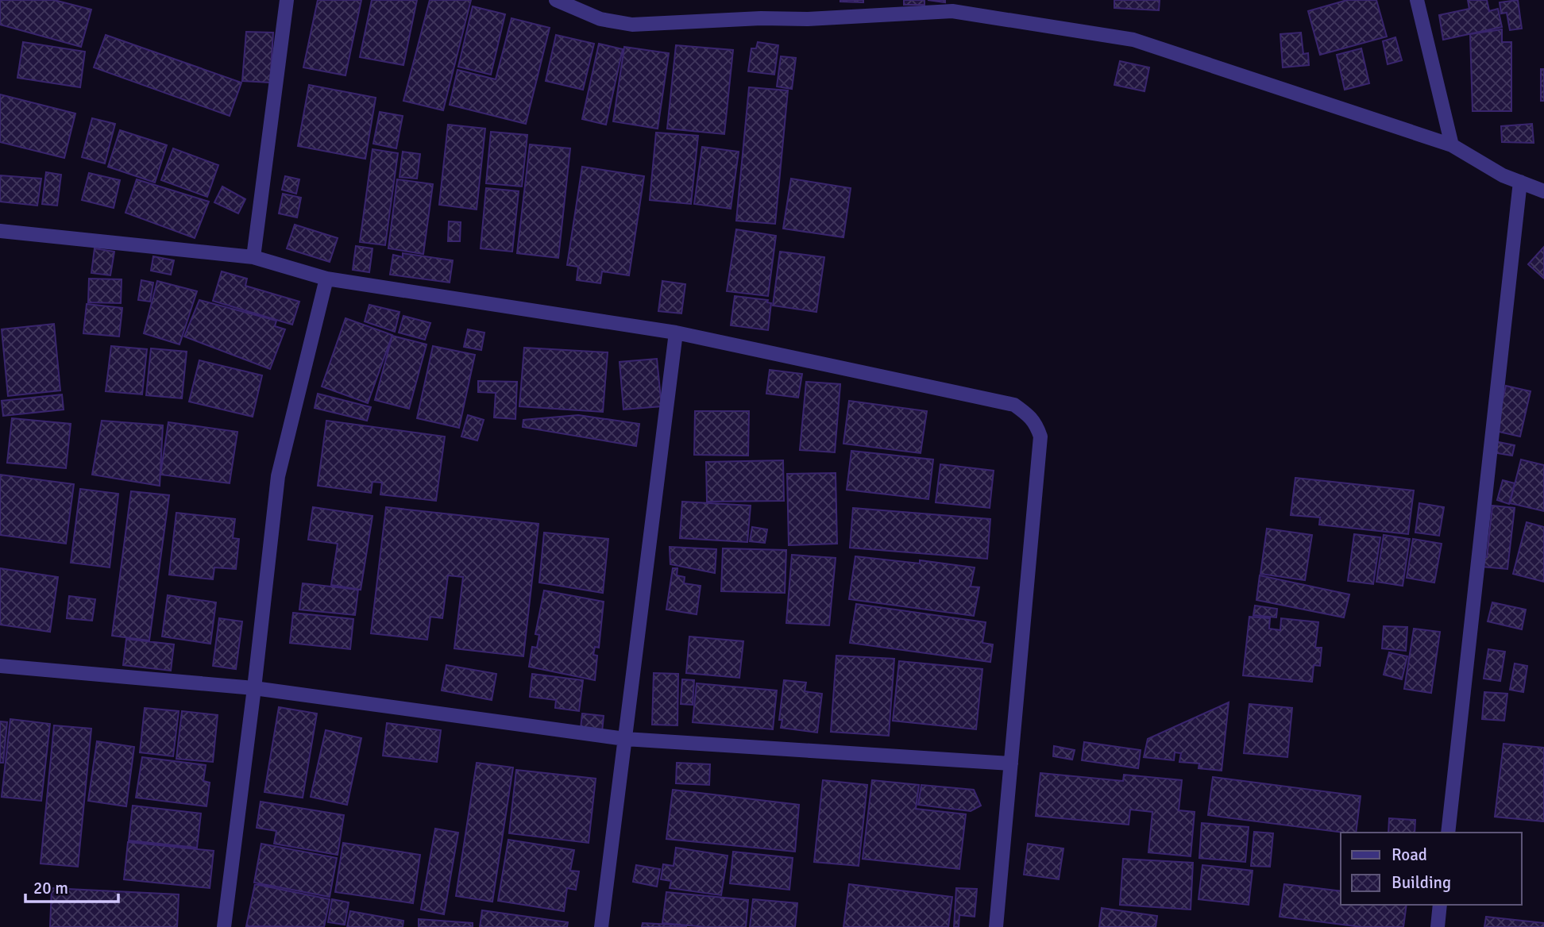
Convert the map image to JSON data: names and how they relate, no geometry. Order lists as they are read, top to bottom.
{
  "legend": ["Road", "Building"],
  "scale_bar": "20 m"
}
